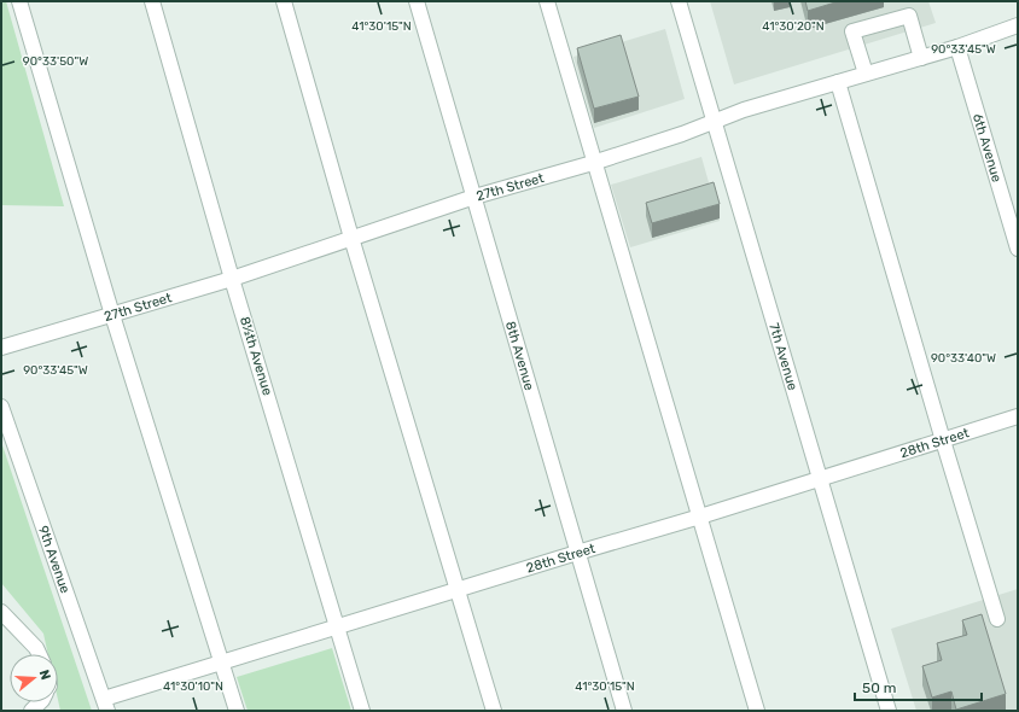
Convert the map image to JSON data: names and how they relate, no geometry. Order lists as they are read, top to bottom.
{
  "streets": {
    "street": [
      "6th Avenue",
      "27th Street",
      "8½th Avenue",
      "8th Avenue",
      "7th Avenue",
      "28th Street",
      "9th Avenue"
    ]
  },
  "crossings": [
    ["6th Avenue", "27th Street"],
    ["27th Street", "8½th Avenue"],
    ["27th Street", "8th Avenue"],
    ["27th Street", "7th Avenue"],
    ["8½th Avenue", "28th Street"],
    ["8th Avenue", "28th Street"],
    ["7th Avenue", "28th Street"],
    ["28th Street", "9th Avenue"]
  ],
  "scale_bar": "50 m",
  "north": "right",
  "coordinates": [
    "41°30'15\"N",
    "41°30'20\"N",
    "90°33'45\"W",
    "90°33'50\"W",
    "90°33'40\"W",
    "41°30'10\"N"
  ]
}
